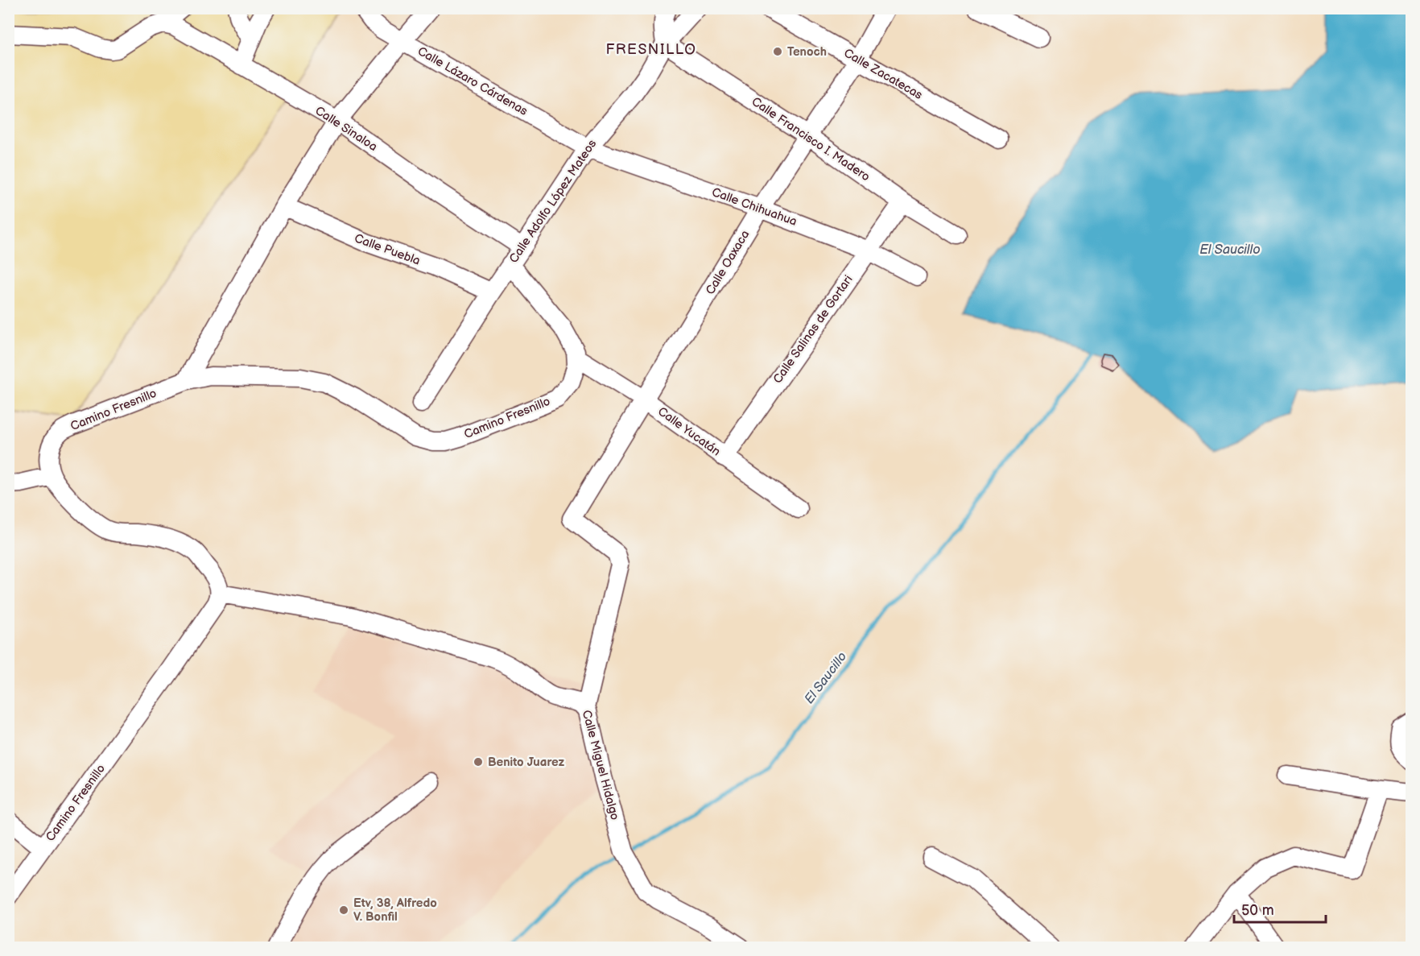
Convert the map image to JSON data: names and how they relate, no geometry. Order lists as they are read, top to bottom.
{
  "streets": {
    "street": [
      "Calle Zacatecas",
      "Calle Lázaro Cárdenas",
      "Calle Sinaloa",
      "Calle Francisco I. Madero",
      "Calle Adolfo López Mateos",
      "Calle Chihuahua",
      "Calle Puebla",
      "Calle Oaxaca",
      "Calle Salinas de Gortari",
      "Camino Fresnillo",
      "Calle Yucatán",
      "Calle Miguel Hidalgo"
    ]
  },
  "crossings": [
    ["Calle Zacatecas", "Calle Oaxaca"],
    ["Calle Lázaro Cárdenas", "Calle Adolfo López Mateos"],
    ["Calle Lázaro Cárdenas", "Calle Chihuahua"],
    ["Calle Sinaloa", "Calle Adolfo López Mateos"],
    ["Calle Francisco I. Madero", "Calle Adolfo López Mateos"],
    ["Calle Francisco I. Madero", "Calle Oaxaca"],
    ["Calle Francisco I. Madero", "Calle Salinas de Gortari"],
    ["Calle Adolfo López Mateos", "Calle Chihuahua"],
    ["Calle Adolfo López Mateos", "Calle Puebla"],
    ["Calle Chihuahua", "Calle Oaxaca"],
    ["Calle Chihuahua", "Calle Salinas de Gortari"],
    ["Calle Oaxaca", "Calle Yucatán"],
    ["Calle Oaxaca", "Calle Miguel Hidalgo"],
    ["Calle Salinas de Gortari", "Calle Yucatán"],
    ["Camino Fresnillo", "Calle Yucatán"],
    ["Camino Fresnillo", "Calle Miguel Hidalgo"]
  ],
  "districts": ["FRESNILLO"],
  "water": ["El Saucillo"],
  "places": ["Tenoch", "Benito Juarez", "Etv, 38, Alfredo V. Bonfil"],
  "scale_bar": "50 m"
}
